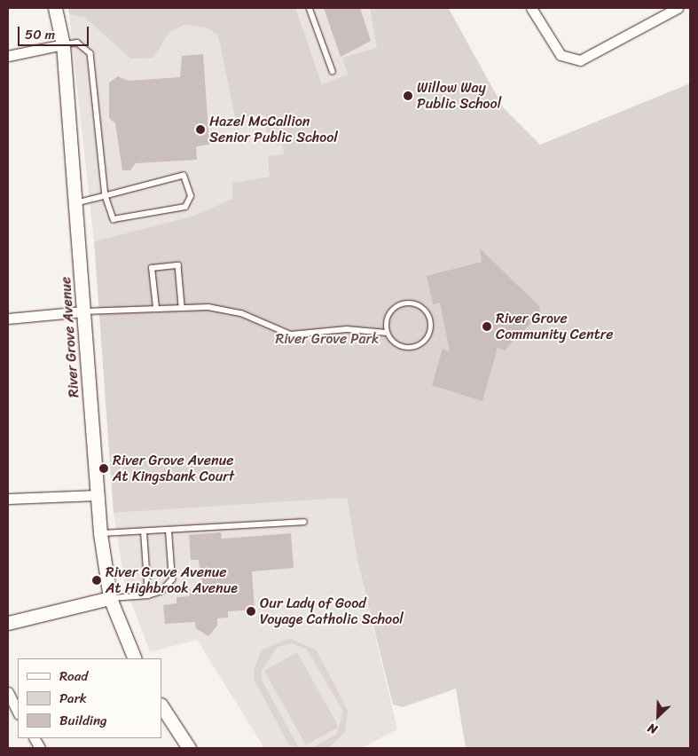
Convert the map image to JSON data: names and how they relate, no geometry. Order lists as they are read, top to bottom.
{
  "streets": {
    "street": ["River Grove Avenue"]
  },
  "parks": ["River Grove Park"],
  "places": [
    "Willow Way Public School",
    "Hazel McCallion Senior Public School",
    "River Grove Community Centre",
    "River Grove Avenue At Kingsbank Court",
    "River Grove Avenue At Highbrook Avenue",
    "Our Lady of Good Voyage Catholic School"
  ],
  "legend": ["Road", "Park", "Building"],
  "scale_bar": "50 m",
  "north": "bottom left"
}
